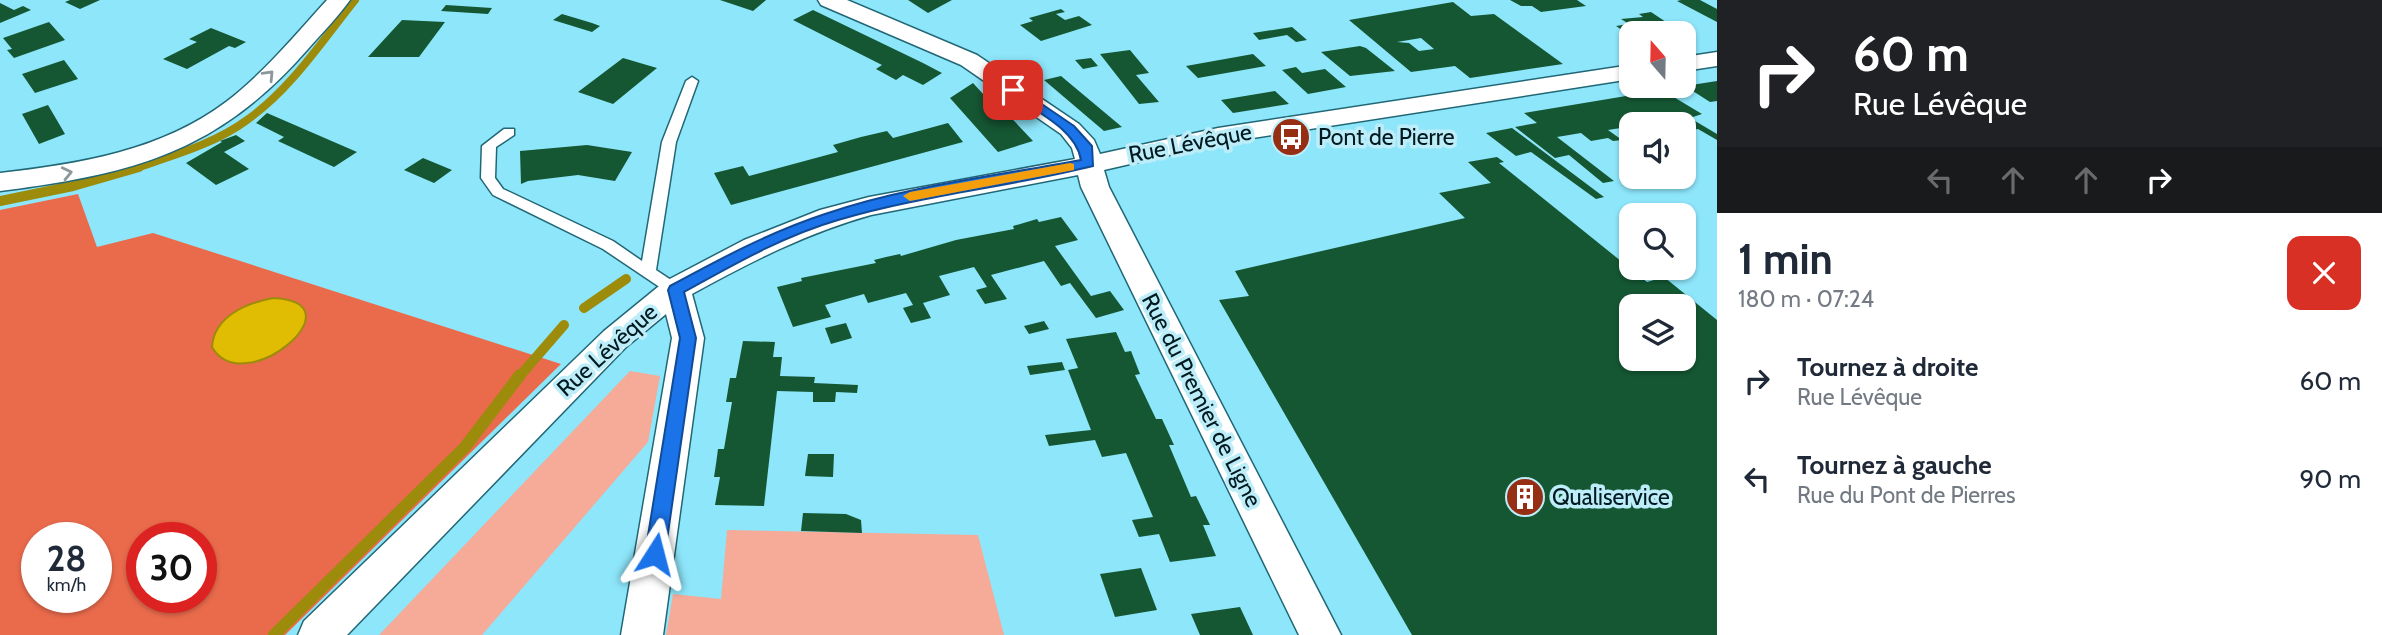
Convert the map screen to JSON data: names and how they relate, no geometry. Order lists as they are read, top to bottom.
{
  "streets": {
    "street": ["Rue Lévêque", "Rue du Premier de Ligne"]
  },
  "crossings": [
    ["Rue Lévêque", "Rue du Premier de Ligne"]
  ],
  "places": {
    "bus stop": ["Pont de Pierre"],
    "building": ["Qualiservice"]
  },
  "north": "top",
  "page": {
    "turn": ["60 m", "Rue Lévêque"],
    "heading": ["1 min", "180 m · 07:24"],
    "list": [
      {
        "name": "Tournez à droite",
        "note": "Rue Lévêque",
        "value": "60 m"
      },
      {
        "name": "Tournez à gauche",
        "note": "Rue du Pont de Pierres",
        "value": "90 m"
      }
    ],
    "speed": "28 km/h",
    "limit": "30"
  }
}
